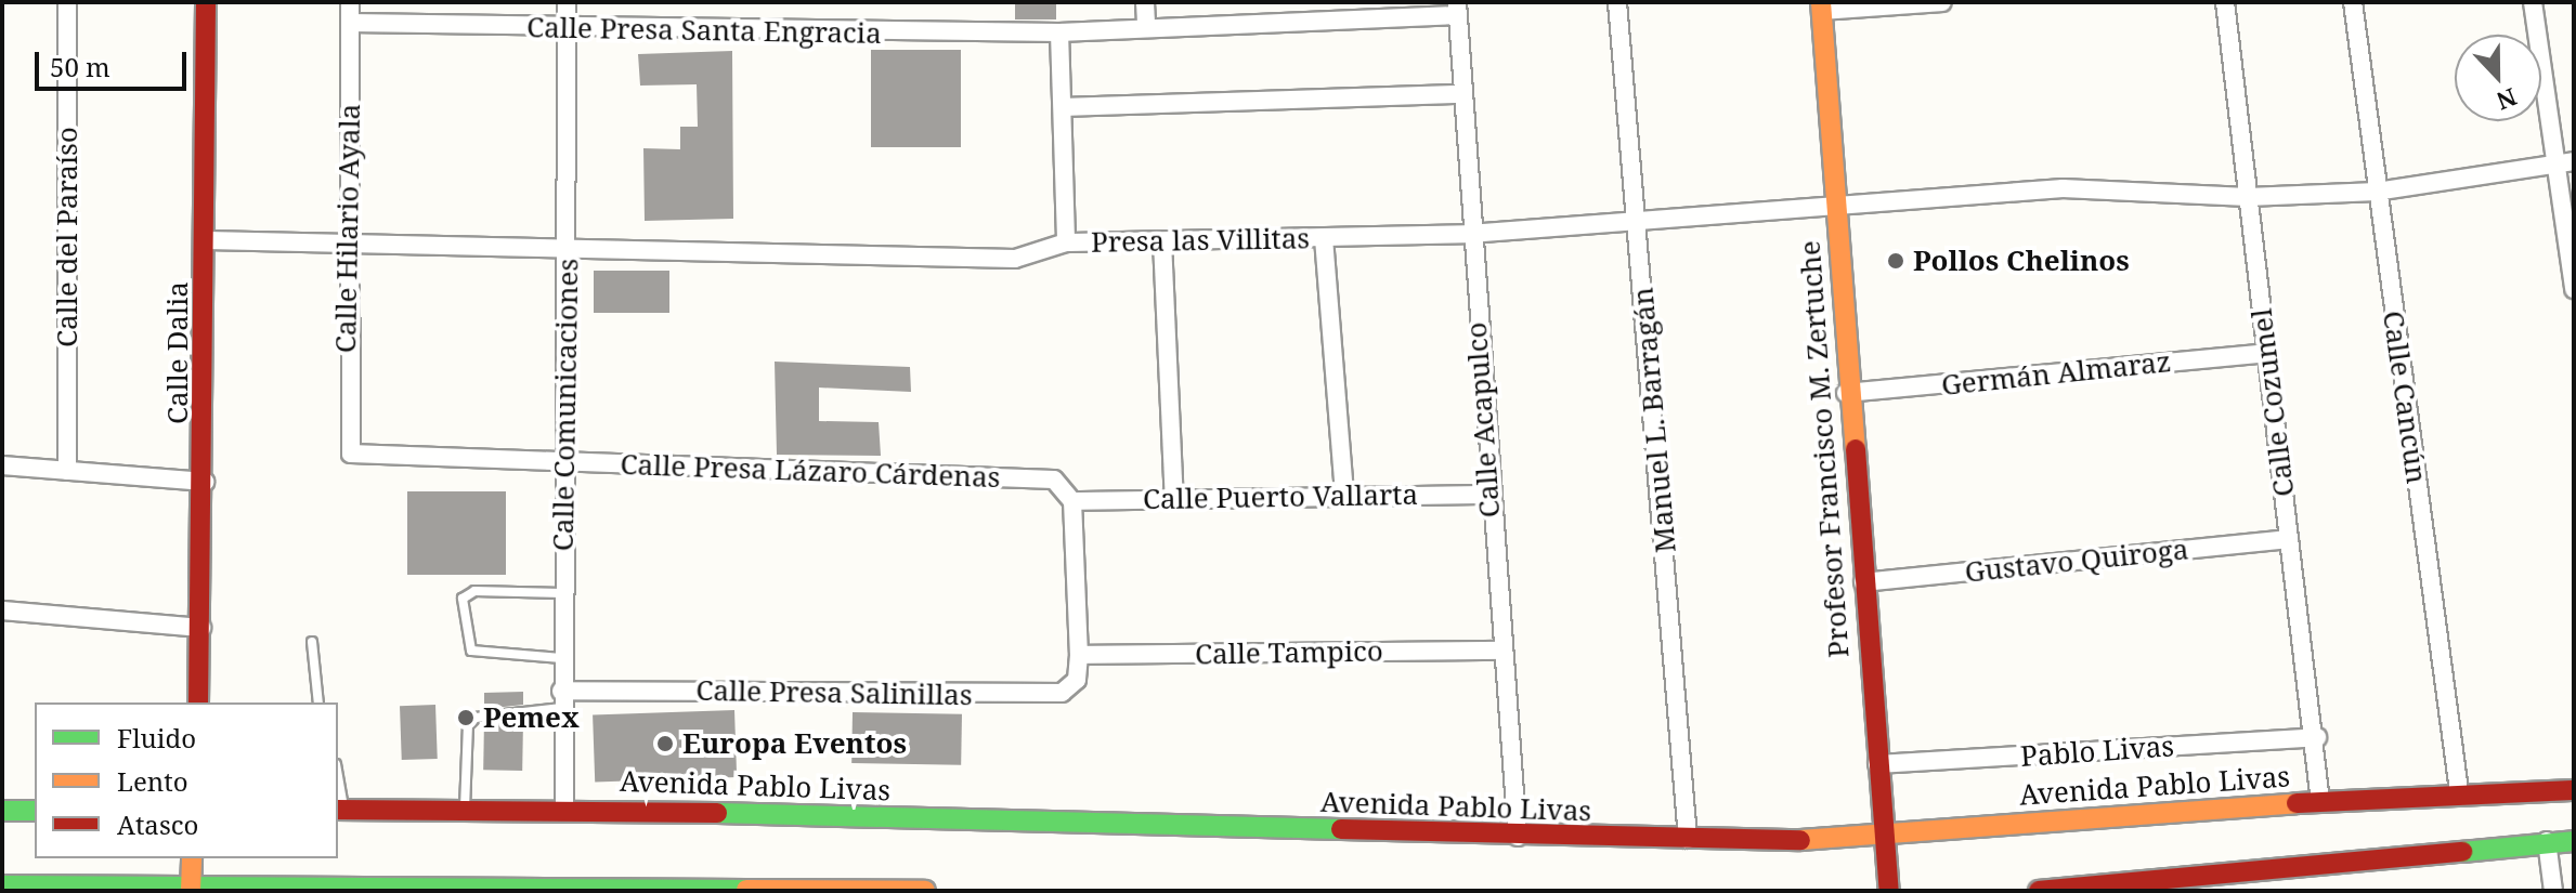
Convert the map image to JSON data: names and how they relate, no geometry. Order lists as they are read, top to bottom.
{
  "streets": {
    "main road": ["Calle Dalia", "Profesor Francisco M. Zertuche", "Avenida Pablo Livas"],
    "street": [
      "Calle Presa Santa Engracia",
      "Calle Hilario Ayala",
      "Calle del Paraíso",
      "Presa las Villitas",
      "Germán Almaraz",
      "Calle Cancún",
      "Calle Cozumel",
      "Calle Comunicaciones",
      "Calle Acapulco",
      "Manuel L. Barragán",
      "Calle Presa Lázaro Cárdenas",
      "Calle Puerto Vallarta",
      "Gustavo Quiroga",
      "Calle Tampico",
      "Calle Presa Salinillas",
      "Pablo Livas"
    ]
  },
  "crossings": [
    ["Calle Presa Santa Engracia", "Calle Hilario Ayala"],
    ["Calle Presa Santa Engracia", "Calle Comunicaciones"],
    ["Calle Presa Santa Engracia", "Calle Acapulco"],
    ["Calle Hilario Ayala", "Presa las Villitas"],
    ["Calle Hilario Ayala", "Calle Presa Lázaro Cárdenas"],
    ["Presa las Villitas", "Calle Dalia"],
    ["Presa las Villitas", "Calle Cancún"],
    ["Presa las Villitas", "Calle Cozumel"],
    ["Presa las Villitas", "Calle Comunicaciones"],
    ["Presa las Villitas", "Calle Acapulco"],
    ["Presa las Villitas", "Manuel L. Barragán"],
    ["Presa las Villitas", "Profesor Francisco M. Zertuche"],
    ["Germán Almaraz", "Calle Cozumel"],
    ["Germán Almaraz", "Profesor Francisco M. Zertuche"],
    ["Calle Cancún", "Avenida Pablo Livas"],
    ["Calle Cozumel", "Gustavo Quiroga"],
    ["Calle Cozumel", "Pablo Livas"],
    ["Calle Cozumel", "Avenida Pablo Livas"],
    ["Calle Comunicaciones", "Calle Presa Lázaro Cárdenas"],
    ["Calle Comunicaciones", "Calle Presa Salinillas"],
    ["Calle Comunicaciones", "Avenida Pablo Livas"],
    ["Calle Acapulco", "Calle Puerto Vallarta"],
    ["Calle Acapulco", "Calle Tampico"],
    ["Calle Acapulco", "Avenida Pablo Livas"],
    ["Manuel L. Barragán", "Avenida Pablo Livas"],
    ["Profesor Francisco M. Zertuche", "Gustavo Quiroga"],
    ["Profesor Francisco M. Zertuche", "Pablo Livas"],
    ["Profesor Francisco M. Zertuche", "Avenida Pablo Livas"],
    ["Calle Presa Lázaro Cárdenas", "Calle Puerto Vallarta"],
    ["Calle Tampico", "Calle Presa Salinillas"]
  ],
  "places": ["Pollos Chelinos", "Pemex", "Europa Eventos"],
  "legend": ["Fluido", "Lento", "Atasco"],
  "scale_bar": "50 m",
  "north": "bottom"
}
